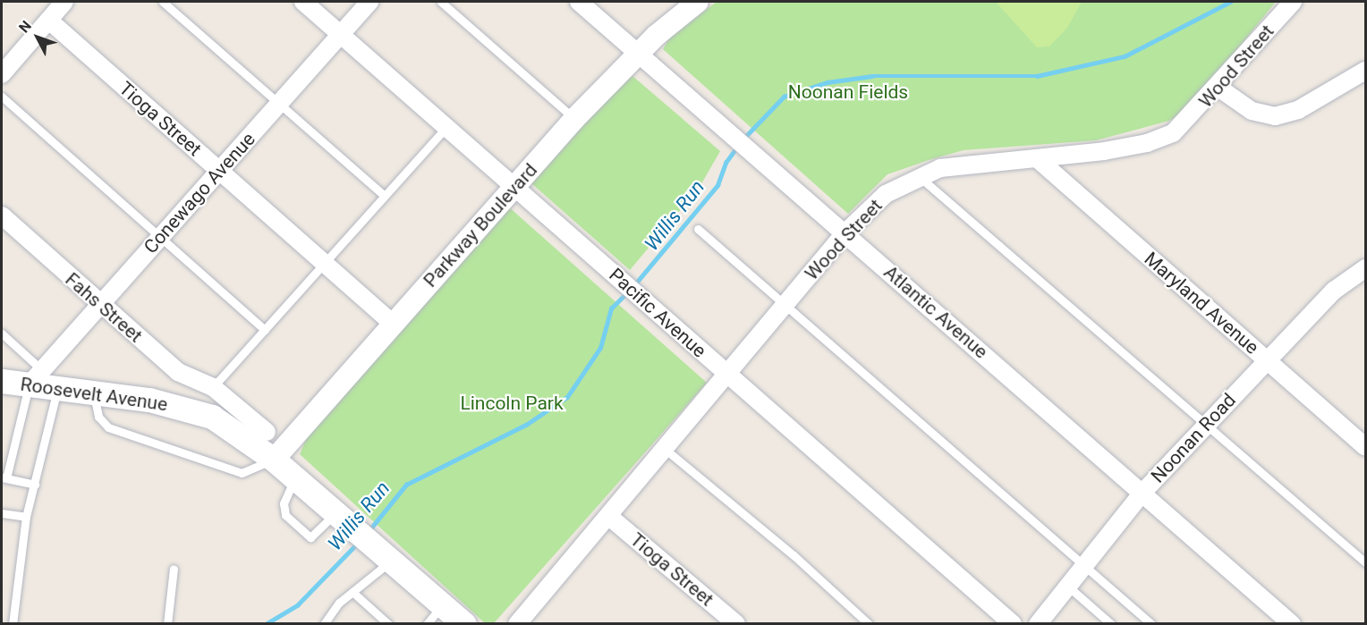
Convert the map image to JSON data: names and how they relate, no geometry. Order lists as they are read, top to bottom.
{
  "streets": {
    "main road": ["Roosevelt Avenue"],
    "street": [
      "Wood Street",
      "Tioga Street",
      "Conewago Avenue",
      "Parkway Boulevard",
      "Maryland Avenue",
      "Fahs Street",
      "Atlantic Avenue",
      "Pacific Avenue",
      "Noonan Road"
    ]
  },
  "crossings": [
    ["Wood Street", "Tioga Street"],
    ["Wood Street", "Maryland Avenue"],
    ["Wood Street", "Atlantic Avenue"],
    ["Wood Street", "Pacific Avenue"],
    ["Tioga Street", "Conewago Avenue"],
    ["Tioga Street", "Parkway Boulevard"],
    ["Conewago Avenue", "Fahs Street"],
    ["Conewago Avenue", "Pacific Avenue"],
    ["Conewago Avenue", "Roosevelt Avenue"],
    ["Parkway Boulevard", "Atlantic Avenue"],
    ["Parkway Boulevard", "Pacific Avenue"],
    ["Parkway Boulevard", "Roosevelt Avenue"],
    ["Maryland Avenue", "Noonan Road"],
    ["Atlantic Avenue", "Noonan Road"]
  ],
  "water": ["Willis Run"],
  "parks": ["Noonan Fields", "Lincoln Park"],
  "north": "top left"
}
